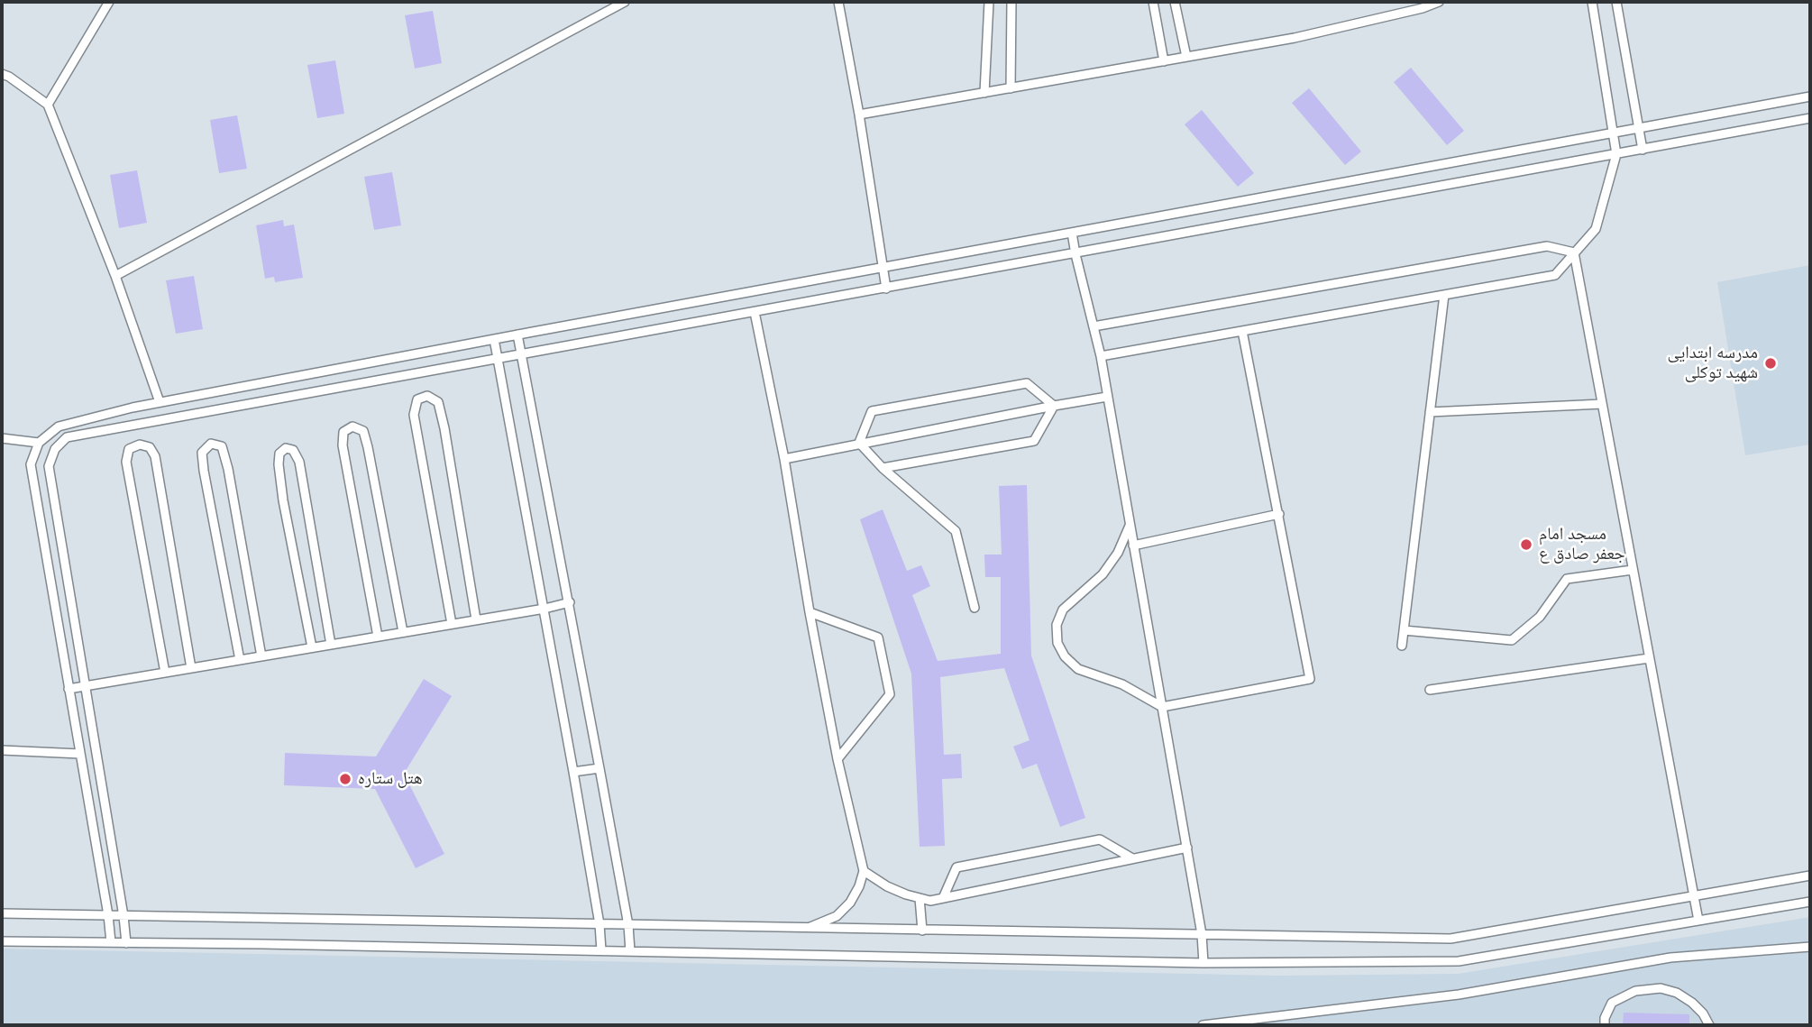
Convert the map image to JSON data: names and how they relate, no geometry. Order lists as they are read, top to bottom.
{
  "places": ["مدرسه ابتدایی شهید توکلی", "مسجد امام جعفر صادق ع", "هتل ستاره"]
}
